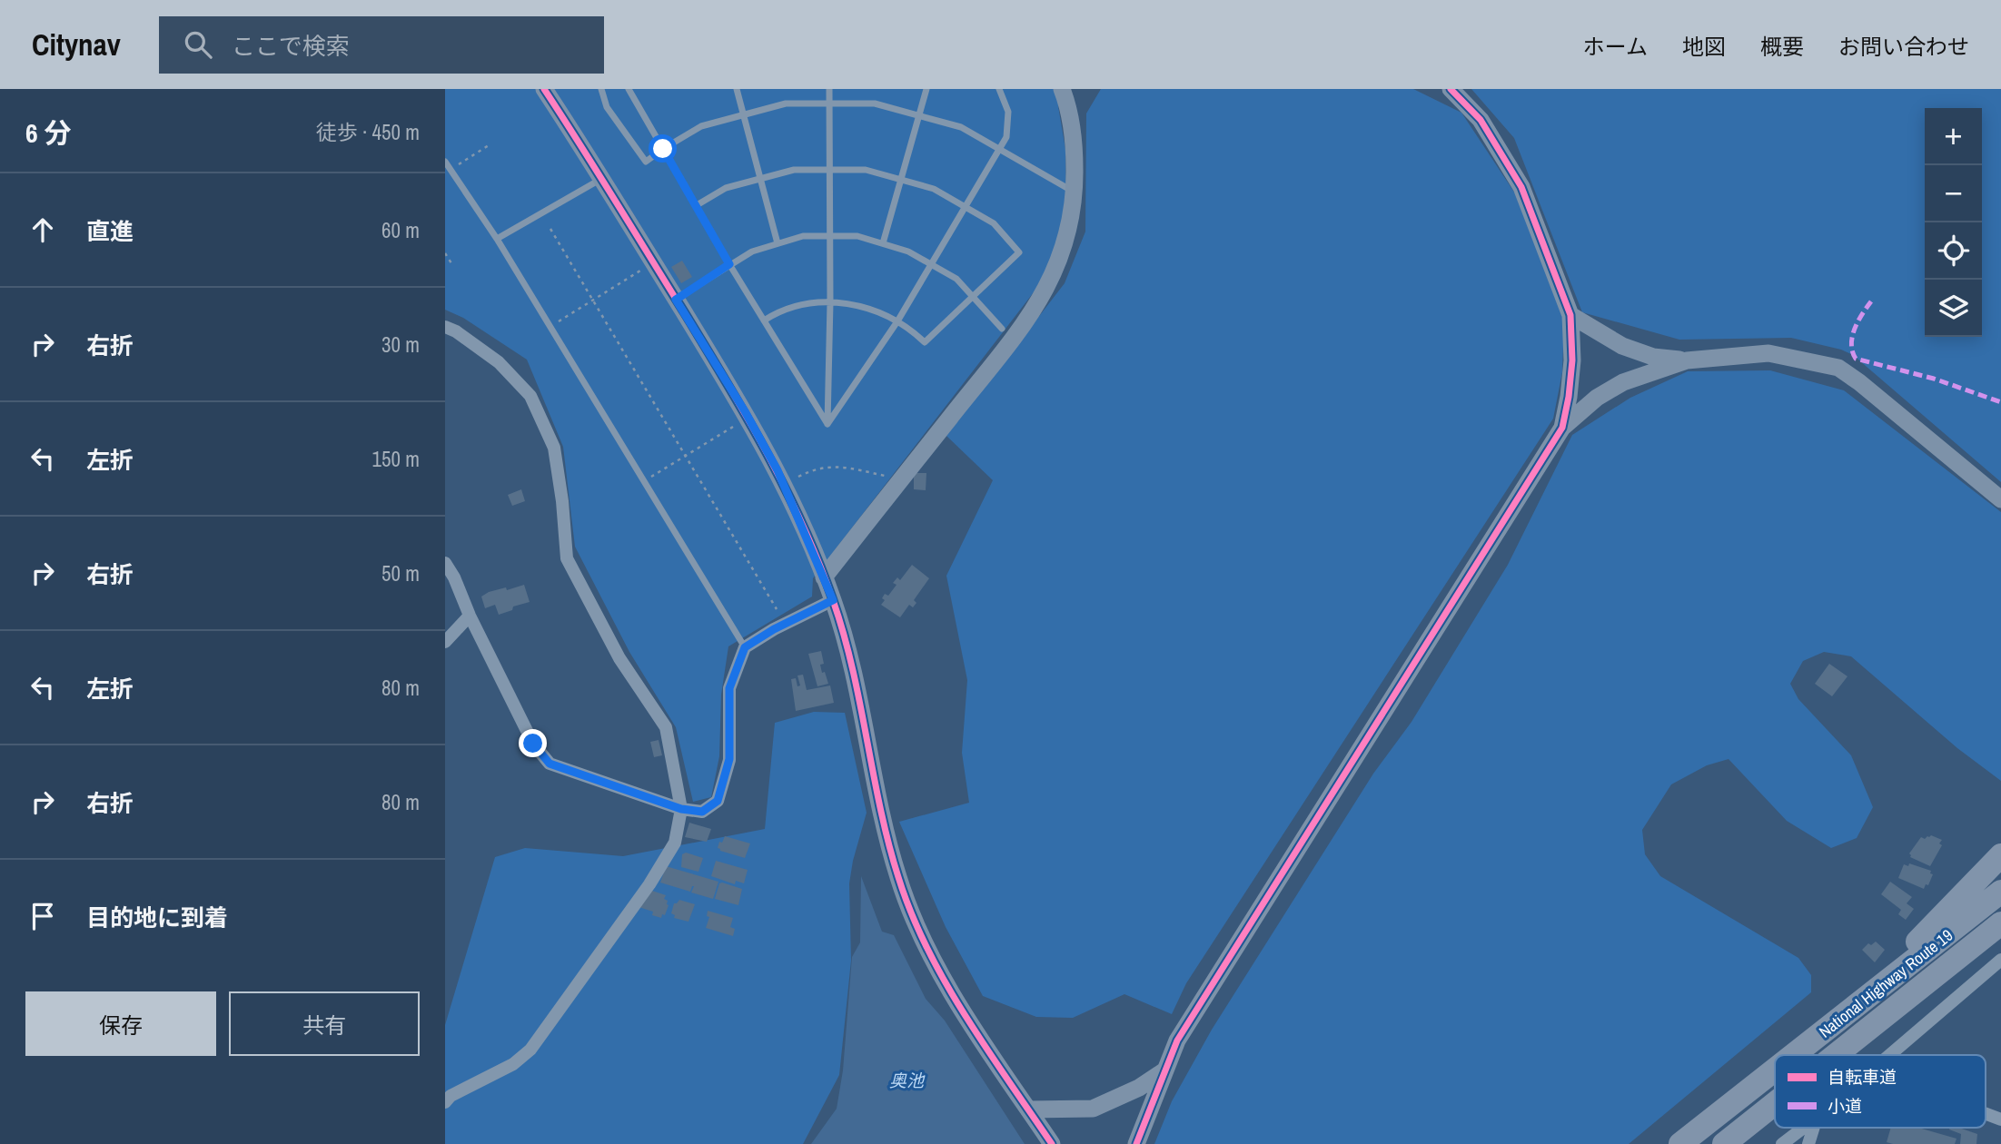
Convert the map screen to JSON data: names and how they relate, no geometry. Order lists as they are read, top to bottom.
{
  "streets": {
    "highway": ["National Highway Route 19"]
  },
  "water": ["奥池"],
  "legend": ["自転車道", "小道"],
  "page": {
    "header": "Citynav",
    "search": "ここで検索",
    "nav": [
      "ホーム",
      "地図",
      "概要",
      "お問い合わせ"
    ],
    "heading": ["6 分", "徒歩 · 450 m"],
    "map_buttons": ["+", "−"],
    "list": [
      ["直進", "60 m"],
      ["右折", "30 m"],
      ["左折", "150 m"],
      ["右折", "50 m"],
      ["左折", "80 m"],
      ["右折", "80 m"],
      "目的地に到着"
    ],
    "buttons": ["保存", "共有"]
  }
}
